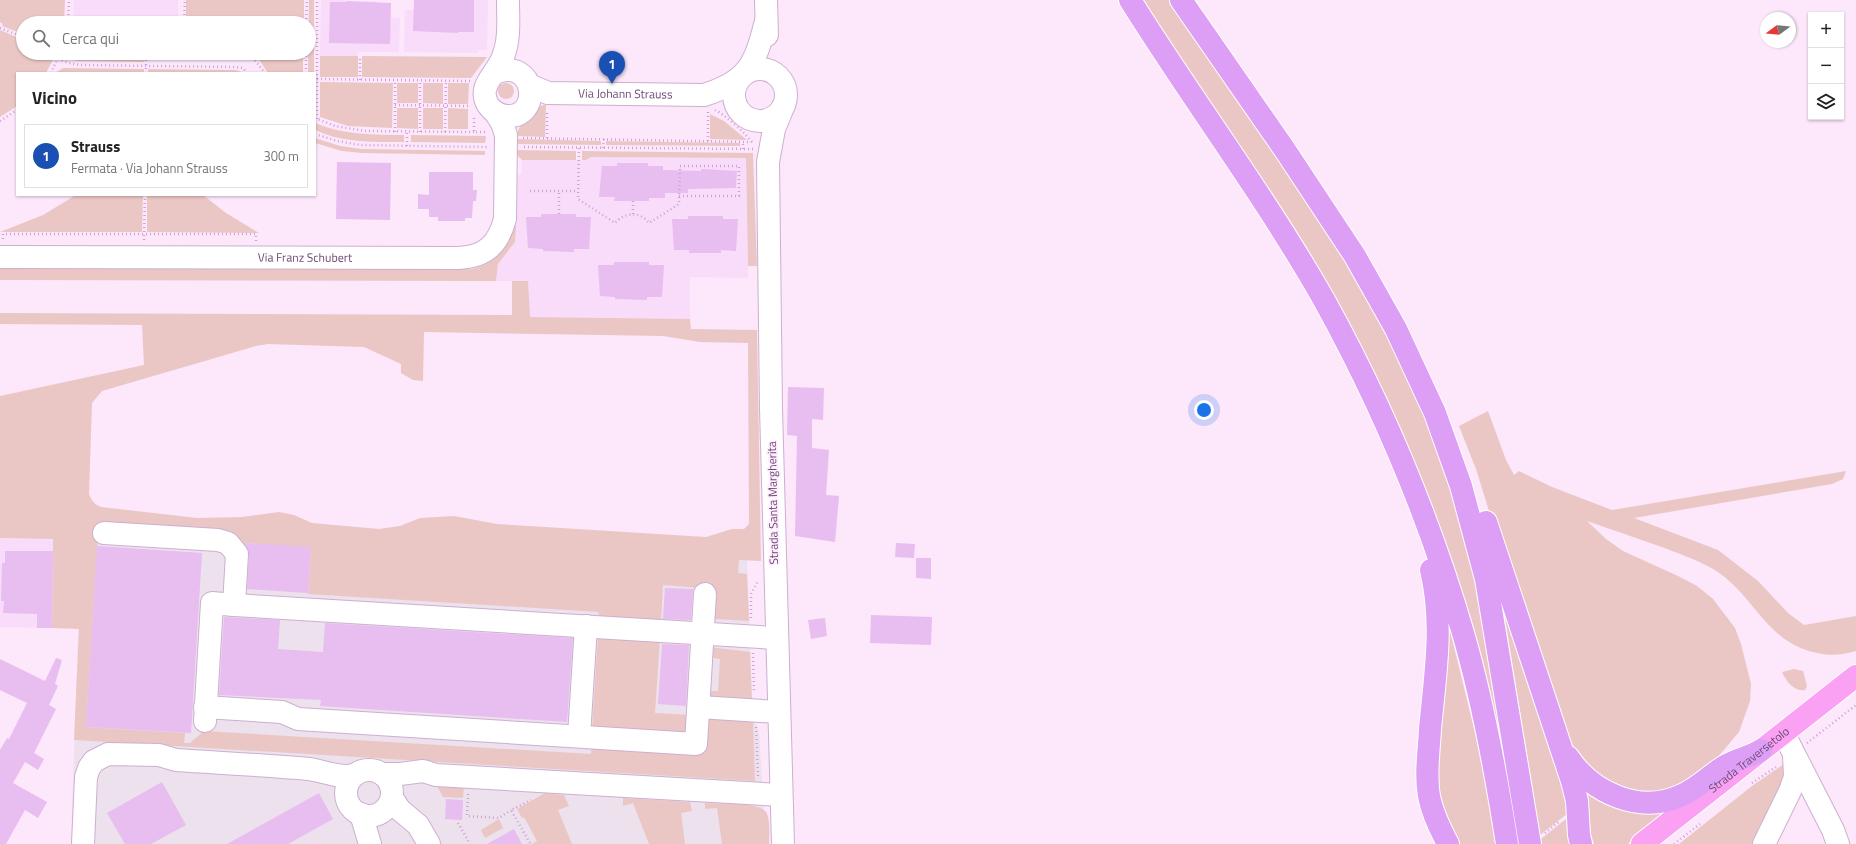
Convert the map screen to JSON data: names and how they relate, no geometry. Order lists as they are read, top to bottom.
{
  "streets": {
    "main road": ["Strada Traversetolo"],
    "street": ["Via Johann Strauss", "Via Franz Schubert", "Strada Santa Margherita"]
  },
  "crossings": [
    ["Via Johann Strauss", "Via Franz Schubert"],
    ["Via Johann Strauss", "Strada Santa Margherita"]
  ],
  "north": "left",
  "page": {
    "map_buttons": ["+", "−"],
    "search": "Cerca qui",
    "pins": "1",
    "heading": "Vicino",
    "list": [
      {
        "mark": "1",
        "name": "Strauss",
        "note": "Fermata · Via Johann Strauss",
        "value": "300 m"
      }
    ]
  }
}
